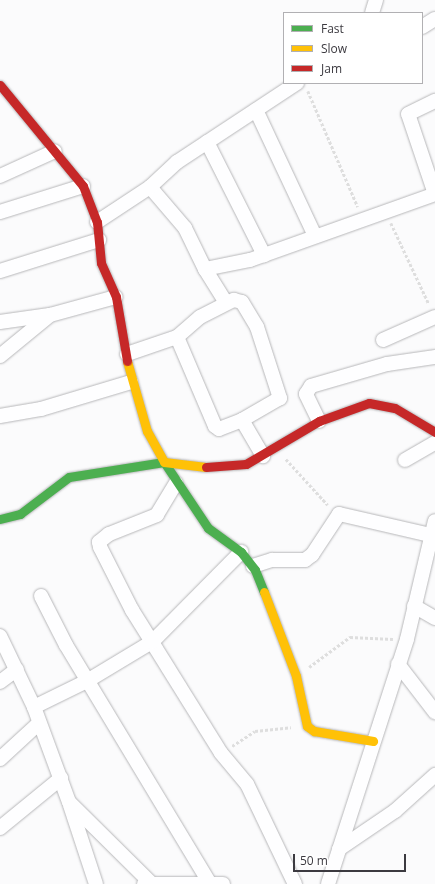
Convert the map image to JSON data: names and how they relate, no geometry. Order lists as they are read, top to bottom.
{
  "legend": ["Fast", "Slow", "Jam"],
  "scale_bar": "50 m"
}
